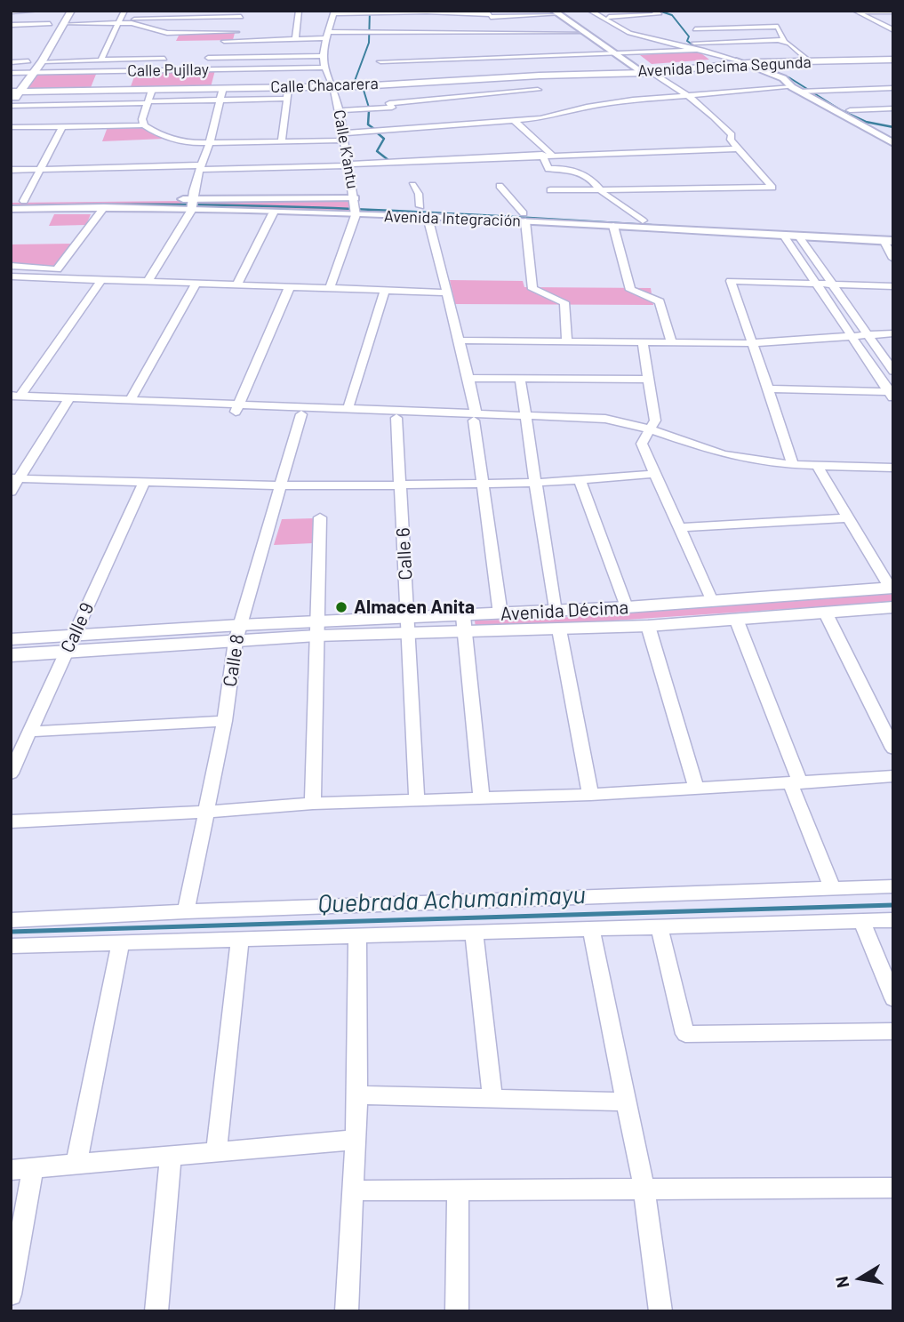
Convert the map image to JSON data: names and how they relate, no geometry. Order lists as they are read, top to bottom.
{
  "streets": {
    "main road": ["Avenida Decima Segunda", "Calle Chacarera", "Avenida Décima"],
    "street": [
      "Calle Pujllay",
      "Calle K'antu",
      "Avenida Integración",
      "Calle 6",
      "Calle 9",
      "Calle 8"
    ]
  },
  "crossings": [
    ["Avenida Decima Segunda", "Calle Chacarera"],
    ["Calle Pujllay", "Calle K'antu"],
    ["Calle Chacarera", "Calle K'antu"],
    ["Calle K'antu", "Avenida Integración"],
    ["Calle 6", "Avenida Décima"],
    ["Avenida Décima", "Calle 9"],
    ["Avenida Décima", "Calle 8"]
  ],
  "water": ["Quebrada Achumanimayu"],
  "places": ["Almacen Anita"],
  "north": "left"
}
